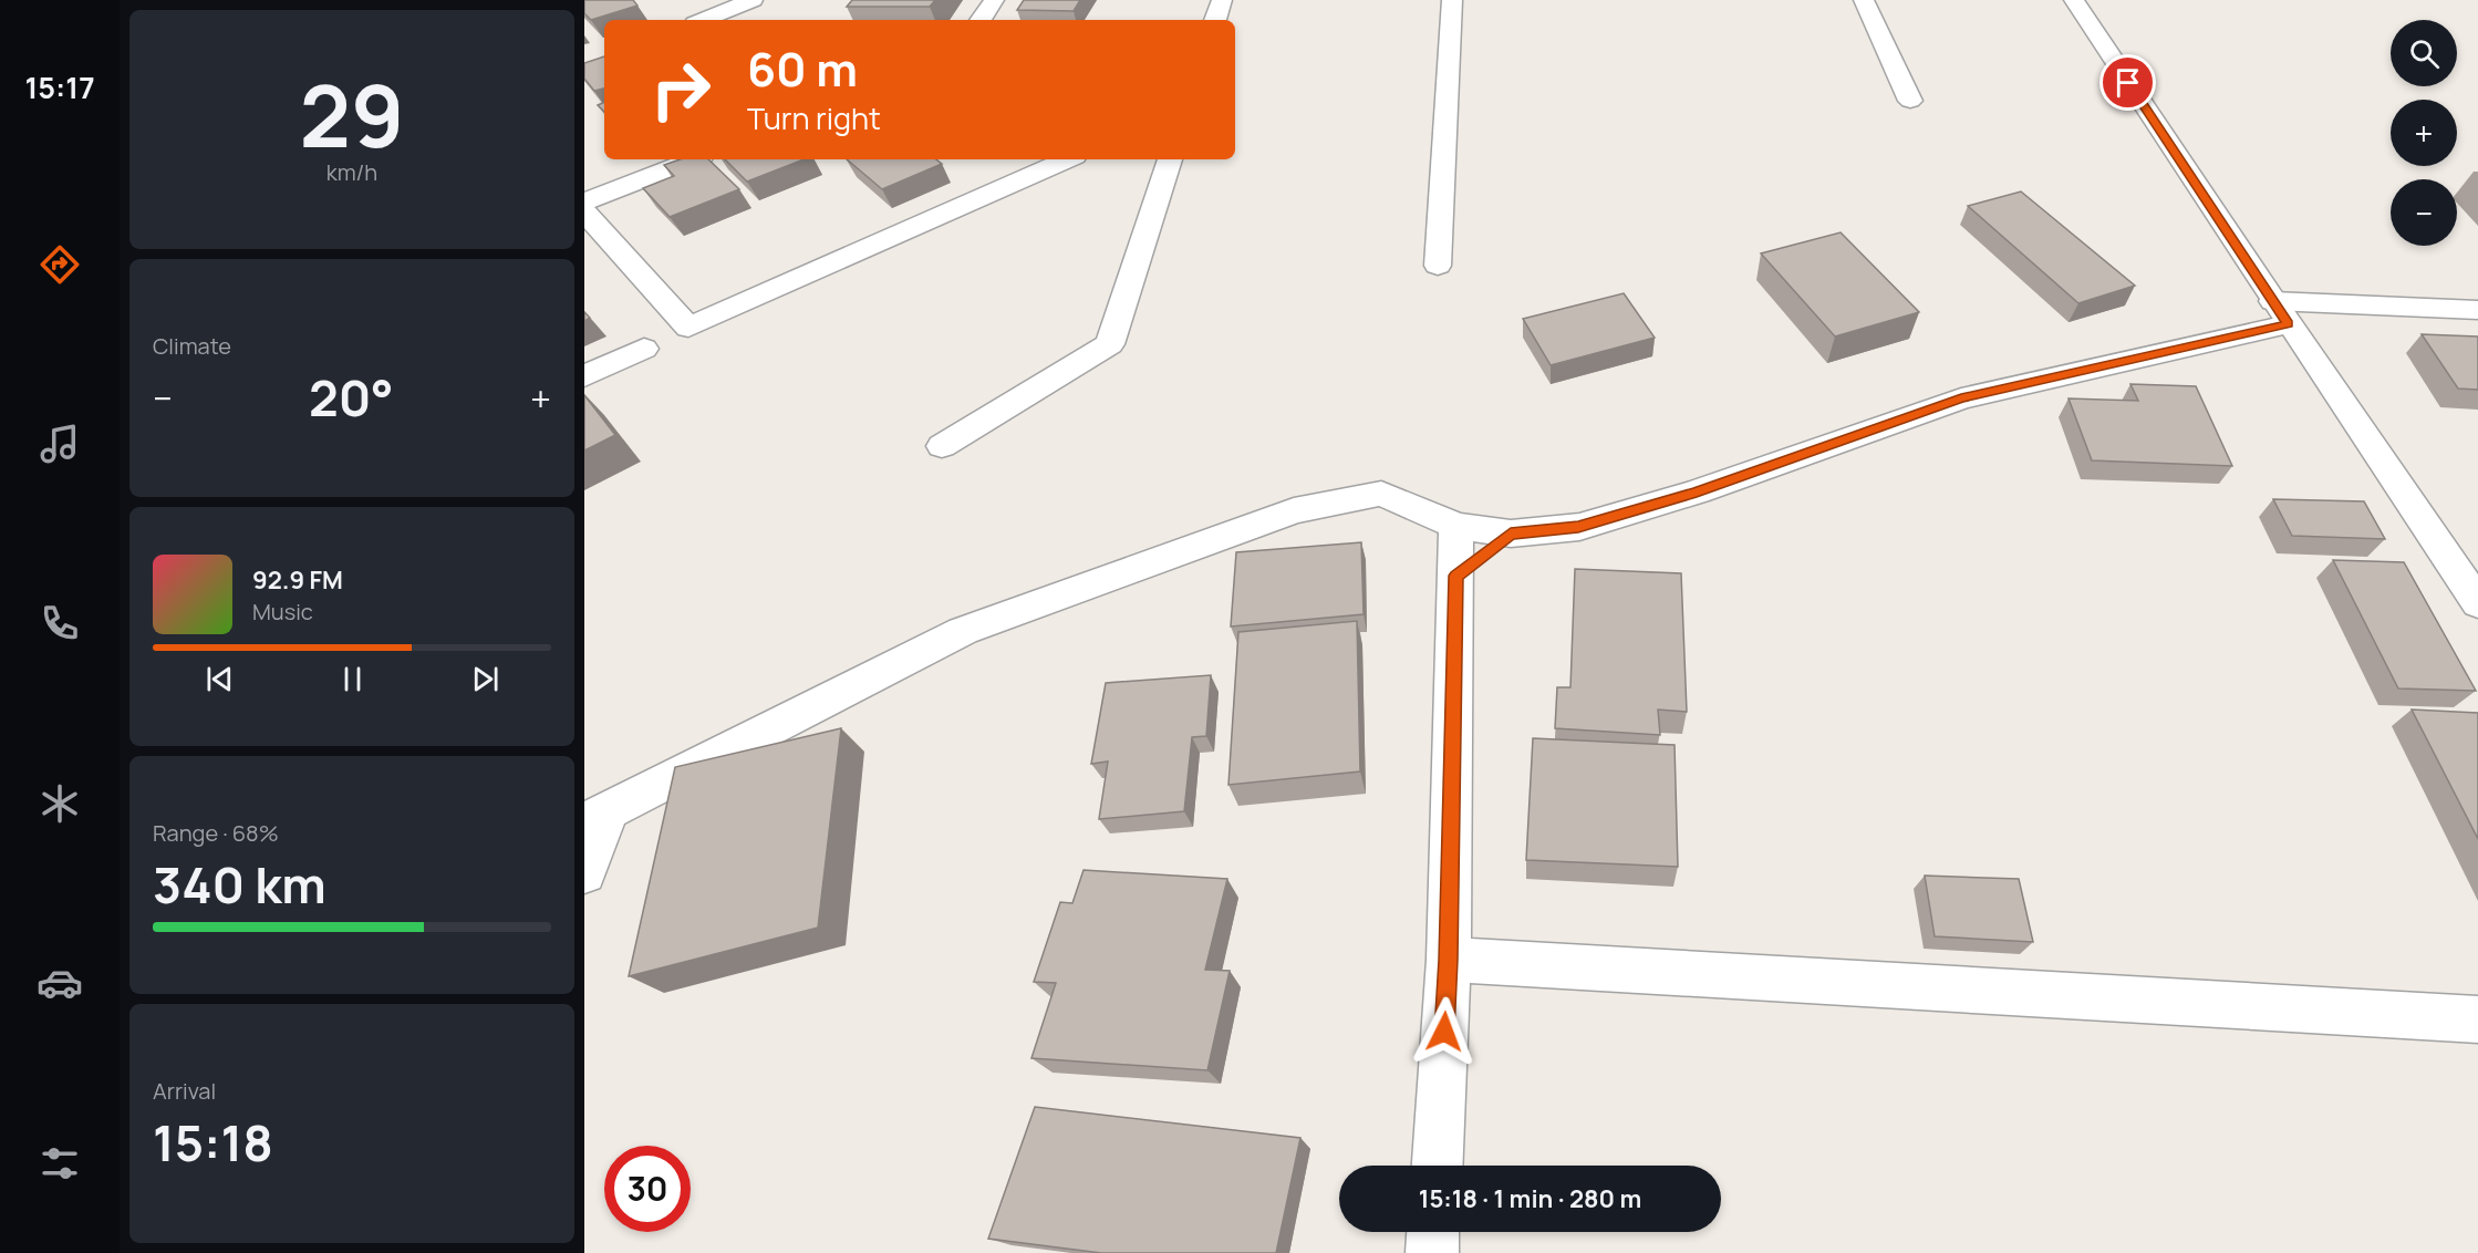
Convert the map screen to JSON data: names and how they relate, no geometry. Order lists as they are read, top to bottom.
{
  "page": {
    "tabs": "15:17",
    "tile": [
      ["29", "km/h"],
      "Climate",
      ["Range · 68%", "340 km"],
      ["Arrival", "15:18"]
    ],
    "map_buttons": ["+", "−"],
    "turn": ["60 m", "Turn right"],
    "heat": ["−", "20°", "+"],
    "song": ["92.9 FM", "Music"],
    "limit": "30",
    "trip": "15:18 · 1 min · 280 m"
  }
}
